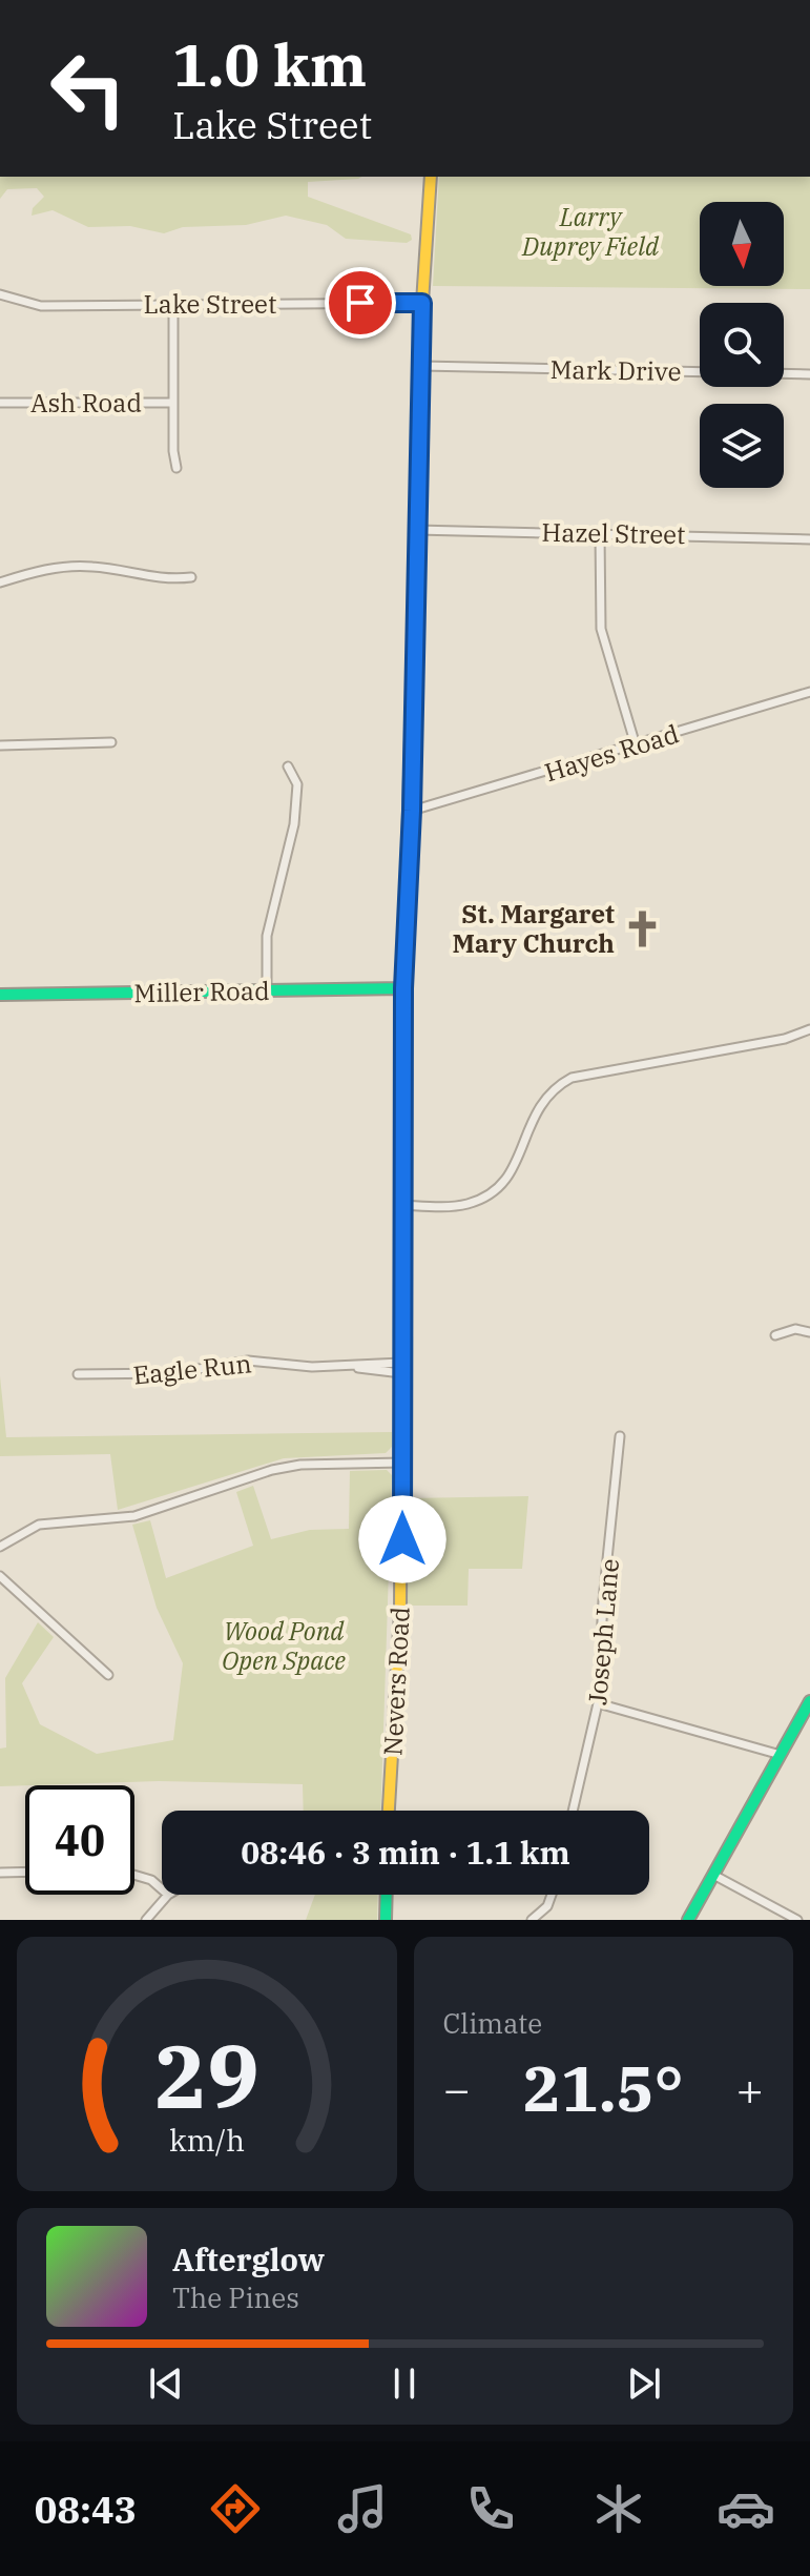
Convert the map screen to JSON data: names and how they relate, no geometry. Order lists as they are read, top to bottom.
{
  "streets": {
    "street": [
      "Lake Street",
      "Mark Drive",
      "Ash Road",
      "Hazel Street",
      "Hayes Road",
      "Miller Road",
      "Eagle Run",
      "Joseph Lane",
      "Nevers Road"
    ]
  },
  "crossings": [
    ["Lake Street", "Nevers Road"],
    ["Mark Drive", "Nevers Road"],
    ["Hazel Street", "Nevers Road"],
    ["Hayes Road", "Nevers Road"],
    ["Miller Road", "Nevers Road"],
    ["Eagle Run", "Nevers Road"]
  ],
  "parks": ["Larry Duprey Field", "Wood Pond Open Space"],
  "places": {
    "church": ["St. Margaret Mary Church"]
  },
  "north": "bottom",
  "page": {
    "turn": ["1.0 km", "Lake Street"],
    "limit": "40",
    "trip": "08:46 · 3 min · 1.1 km",
    "tile": "Climate",
    "heat": ["−", "21.5°", "+"],
    "song": ["Afterglow", "The Pines"],
    "tabs": "08:43",
    "gauge": ["29", "km/h"]
  }
}
